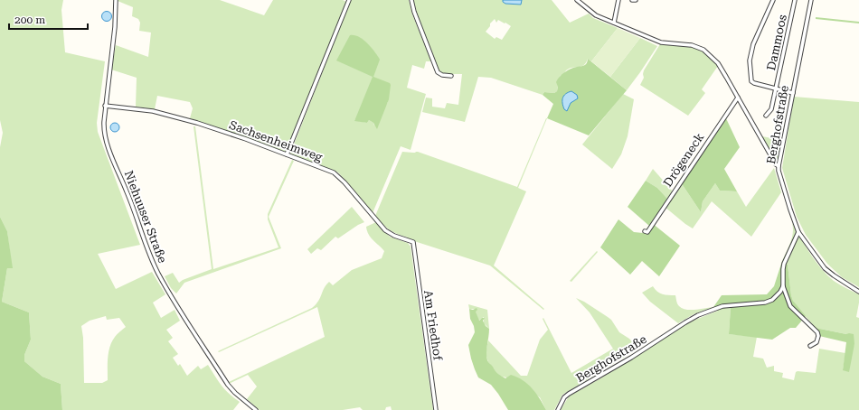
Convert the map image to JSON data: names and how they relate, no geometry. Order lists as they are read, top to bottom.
{
  "streets": {
    "street": [
      "Dammoos",
      "Berghofstraße",
      "Sachsenheimweg",
      "Drögeneck",
      "Niehuuser Straße",
      "Am Friedhof"
    ]
  },
  "crossings": [
    ["Dammoos", "Berghofstraße"],
    ["Sachsenheimweg", "Niehuuser Straße"],
    ["Sachsenheimweg", "Am Friedhof"]
  ],
  "scale_bar": "200 m"
}
